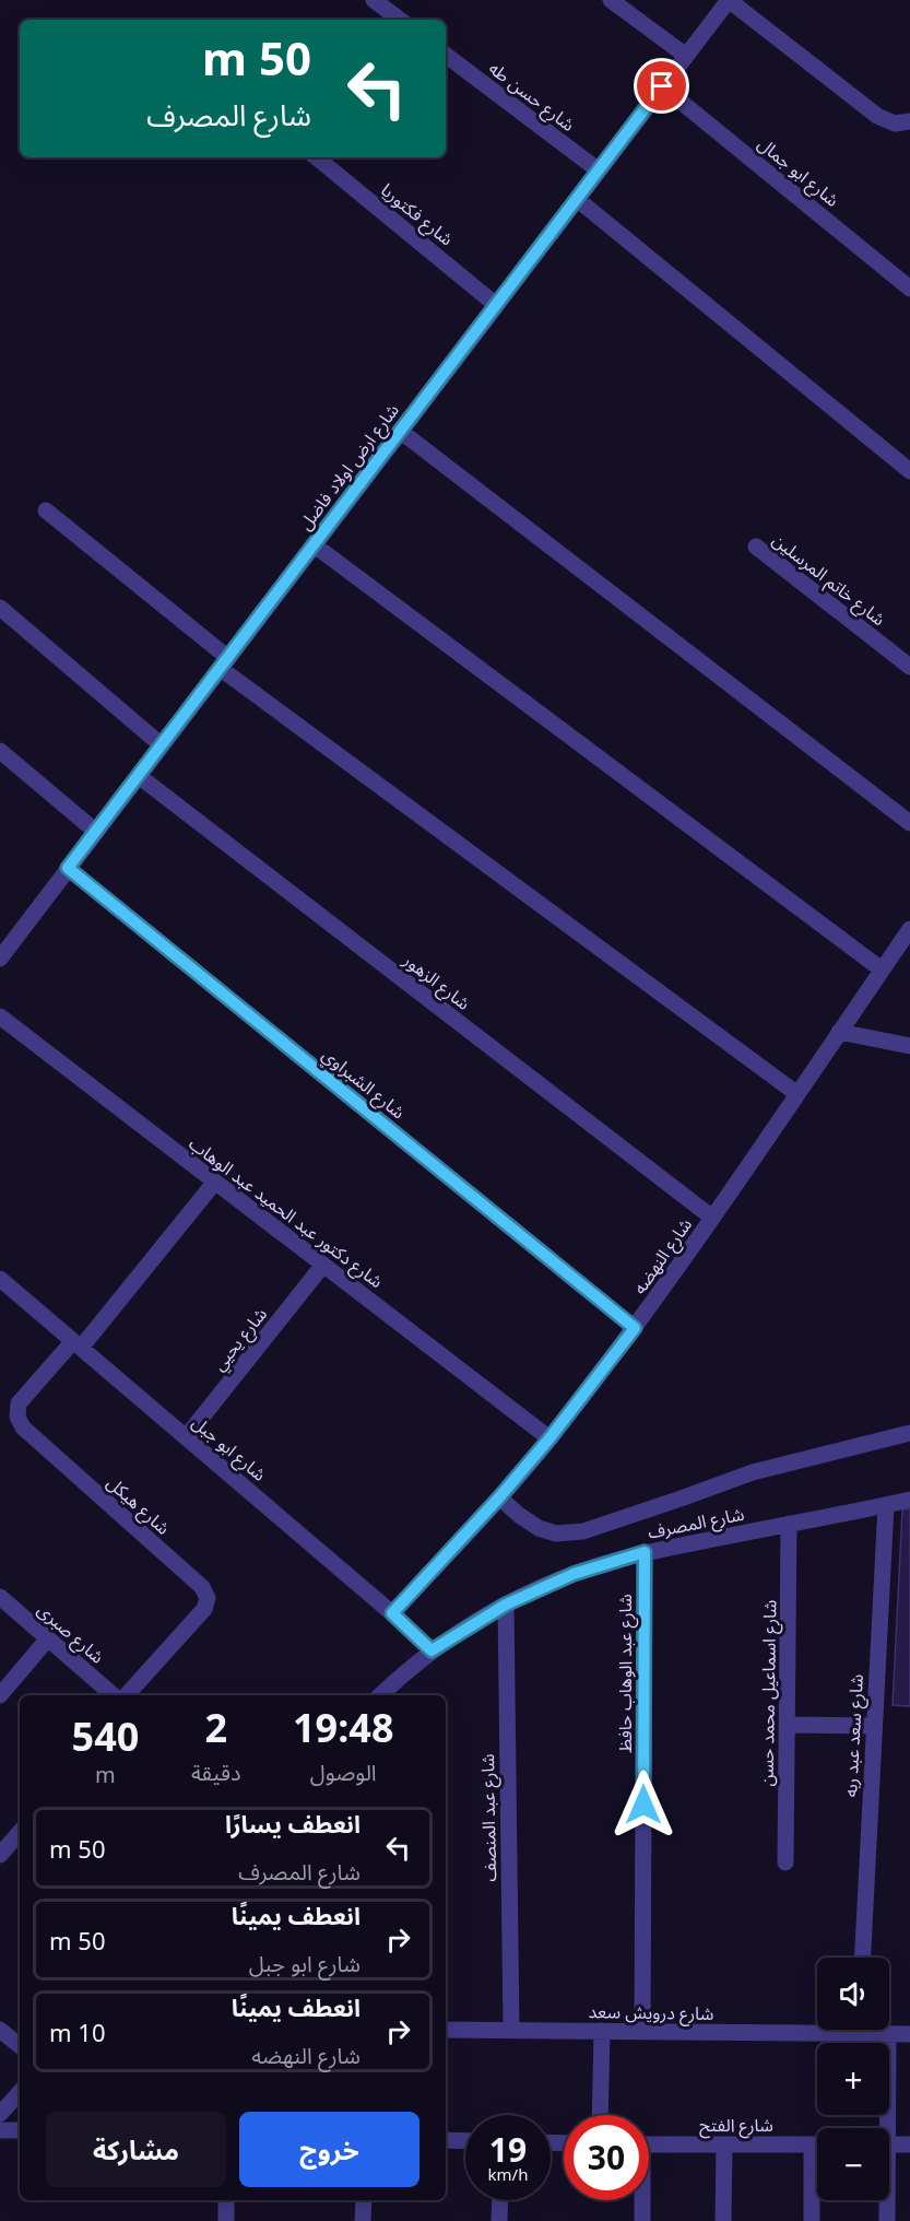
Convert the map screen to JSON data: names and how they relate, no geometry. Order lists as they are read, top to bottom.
{
  "streets": {
    "street": [
      "شارع حسن طه",
      "شارع ابو جمال",
      "شارع فكتوريا",
      "شارع ارض اولاد فاضل",
      "شارع خاتم المرسلين",
      "شارع الزهور",
      "شارع الشبراوي",
      "شارع دكتور عبد الحميد عبد الوهاب",
      "شارع النهضه",
      "شارع يحيي",
      "شارع ابو جبل",
      "شارع هيكل",
      "شارع المصرف",
      "شارع صبرى",
      "شارع عبد الوهاب حافظ",
      "شارع اسماعيل محمد حسن",
      "شارع سعد عبد ربه",
      "شارع عبد المنصف",
      "شارع درويش سعد",
      "شارع الفتح"
    ]
  },
  "crossings": [
    ["شارع حسن طه", "شارع ارض اولاد فاضل"],
    ["شارع ابو جمال", "شارع ارض اولاد فاضل"],
    ["شارع فكتوريا", "شارع ارض اولاد فاضل"],
    ["شارع ارض اولاد فاضل", "شارع الزهور"],
    ["شارع ارض اولاد فاضل", "شارع الشبراوي"],
    ["شارع الزهور", "شارع النهضه"],
    ["شارع الشبراوي", "شارع النهضه"],
    ["شارع دكتور عبد الحميد عبد الوهاب", "شارع النهضه"],
    ["شارع دكتور عبد الحميد عبد الوهاب", "شارع يحيي"],
    ["شارع النهضه", "شارع ابو جبل"],
    ["شارع يحيي", "شارع ابو جبل"],
    ["شارع ابو جبل", "شارع هيكل"],
    ["شارع ابو جبل", "شارع المصرف"],
    ["شارع المصرف", "شارع عبد الوهاب حافظ"],
    ["شارع المصرف", "شارع اسماعيل محمد حسن"],
    ["شارع المصرف", "شارع سعد عبد ربه"],
    ["شارع المصرف", "شارع عبد المنصف"],
    ["شارع عبد الوهاب حافظ", "شارع درويش سعد"],
    ["شارع عبد المنصف", "شارع درويش سعد"]
  ],
  "page": {
    "turn": ["50 m", "شارع المصرف"],
    "eta": [
      "19:48",
      "الوصول",
      "2",
      "دقيقة",
      "540",
      "m"
    ],
    "list": [
      {
        "name": "انعطف يسارًا",
        "note": "شارع المصرف",
        "value": "50 m"
      },
      {
        "name": "انعطف يمينًا",
        "note": "شارع ابو جبل",
        "value": "50 m"
      },
      {
        "name": "انعطف يمينًا",
        "note": "شارع النهضه",
        "value": "10 m"
      }
    ],
    "map_buttons": ["+", "−"],
    "buttons": ["خروج", "مشاركة"],
    "speed": "19 km/h",
    "limit": "30"
  }
}
